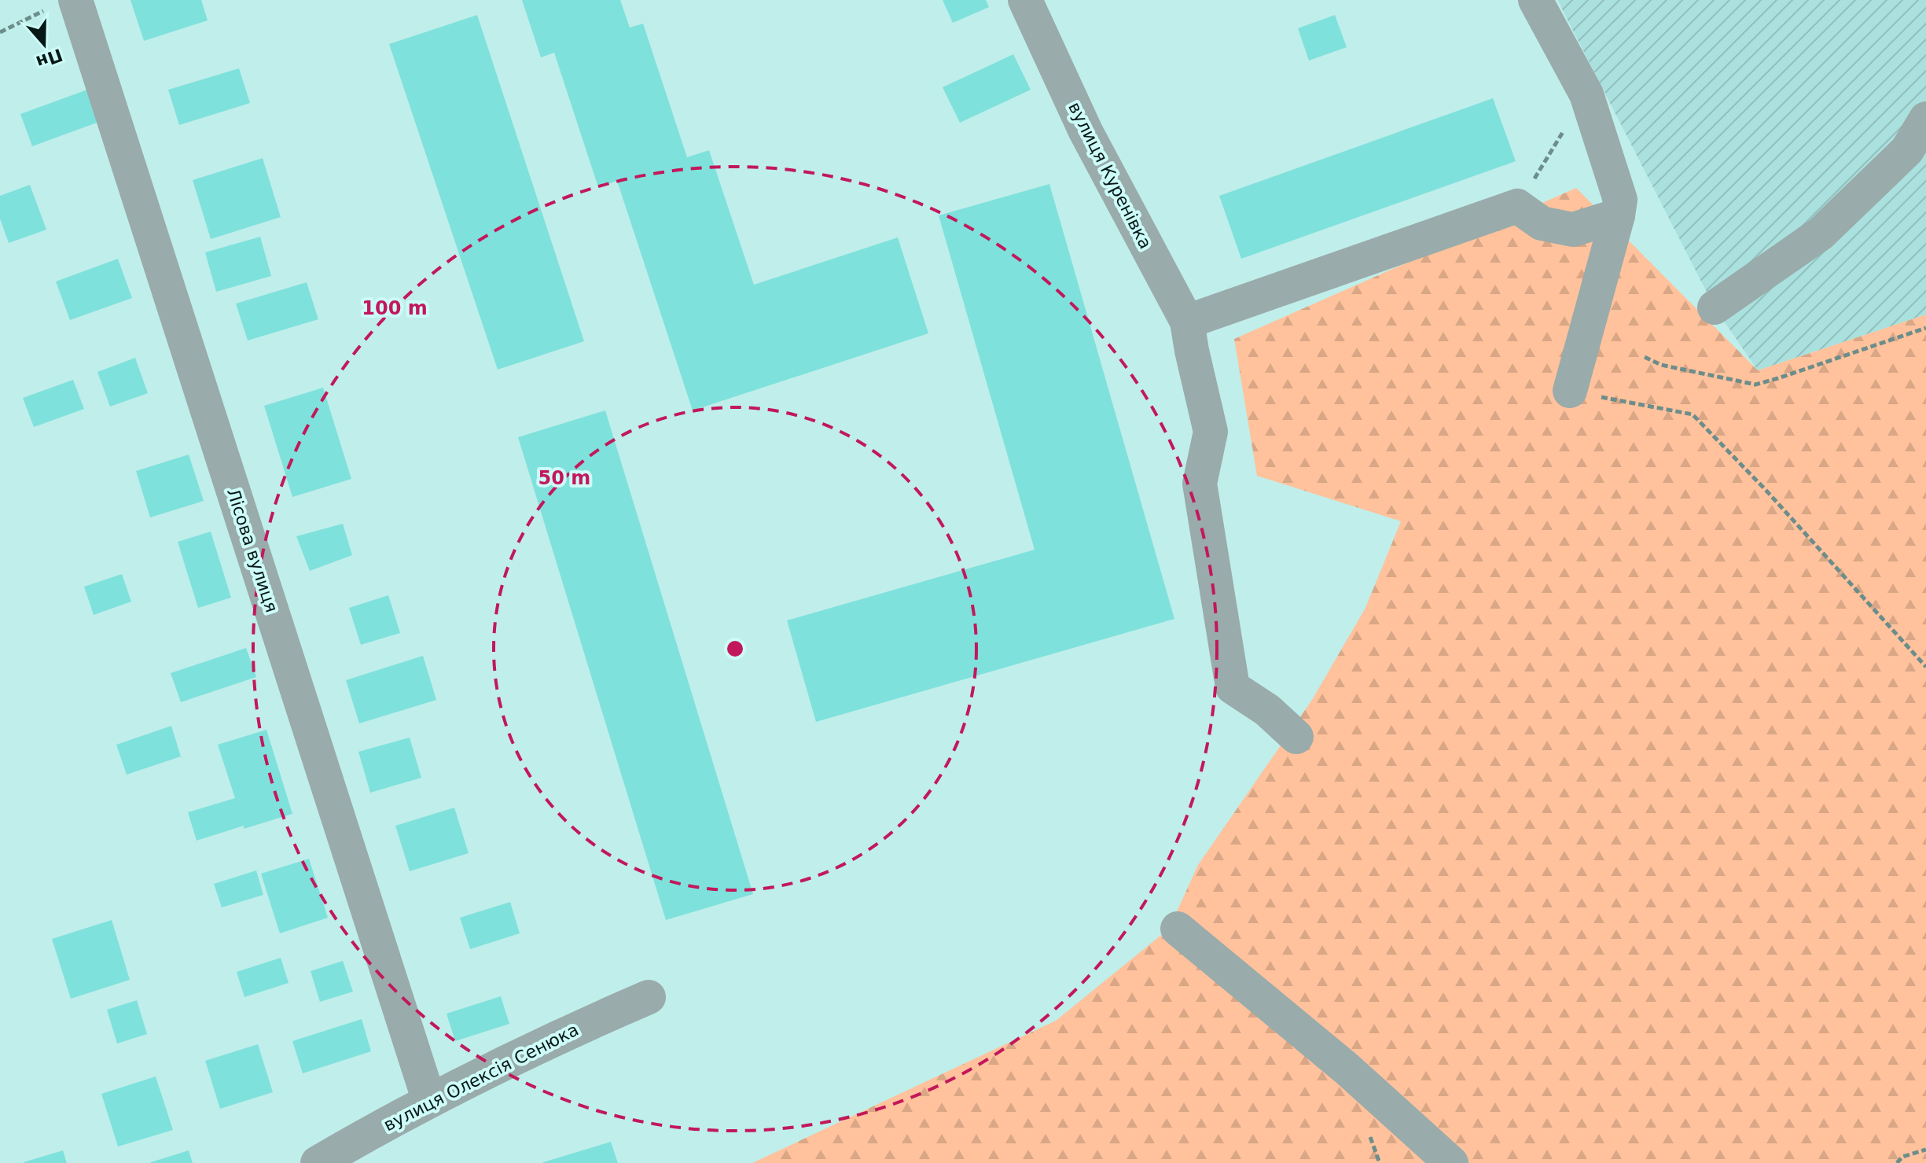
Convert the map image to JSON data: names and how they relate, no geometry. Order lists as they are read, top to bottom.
{
  "streets": {
    "street": ["вулиця Куренівка", "Лісова вулиця", "вулиця Олексія Сенюка"]
  },
  "crossings": [
    ["Лісова вулиця", "вулиця Олексія Сенюка"]
  ],
  "north": "bottom",
  "rings": ["100 m", "50 m"]
}
